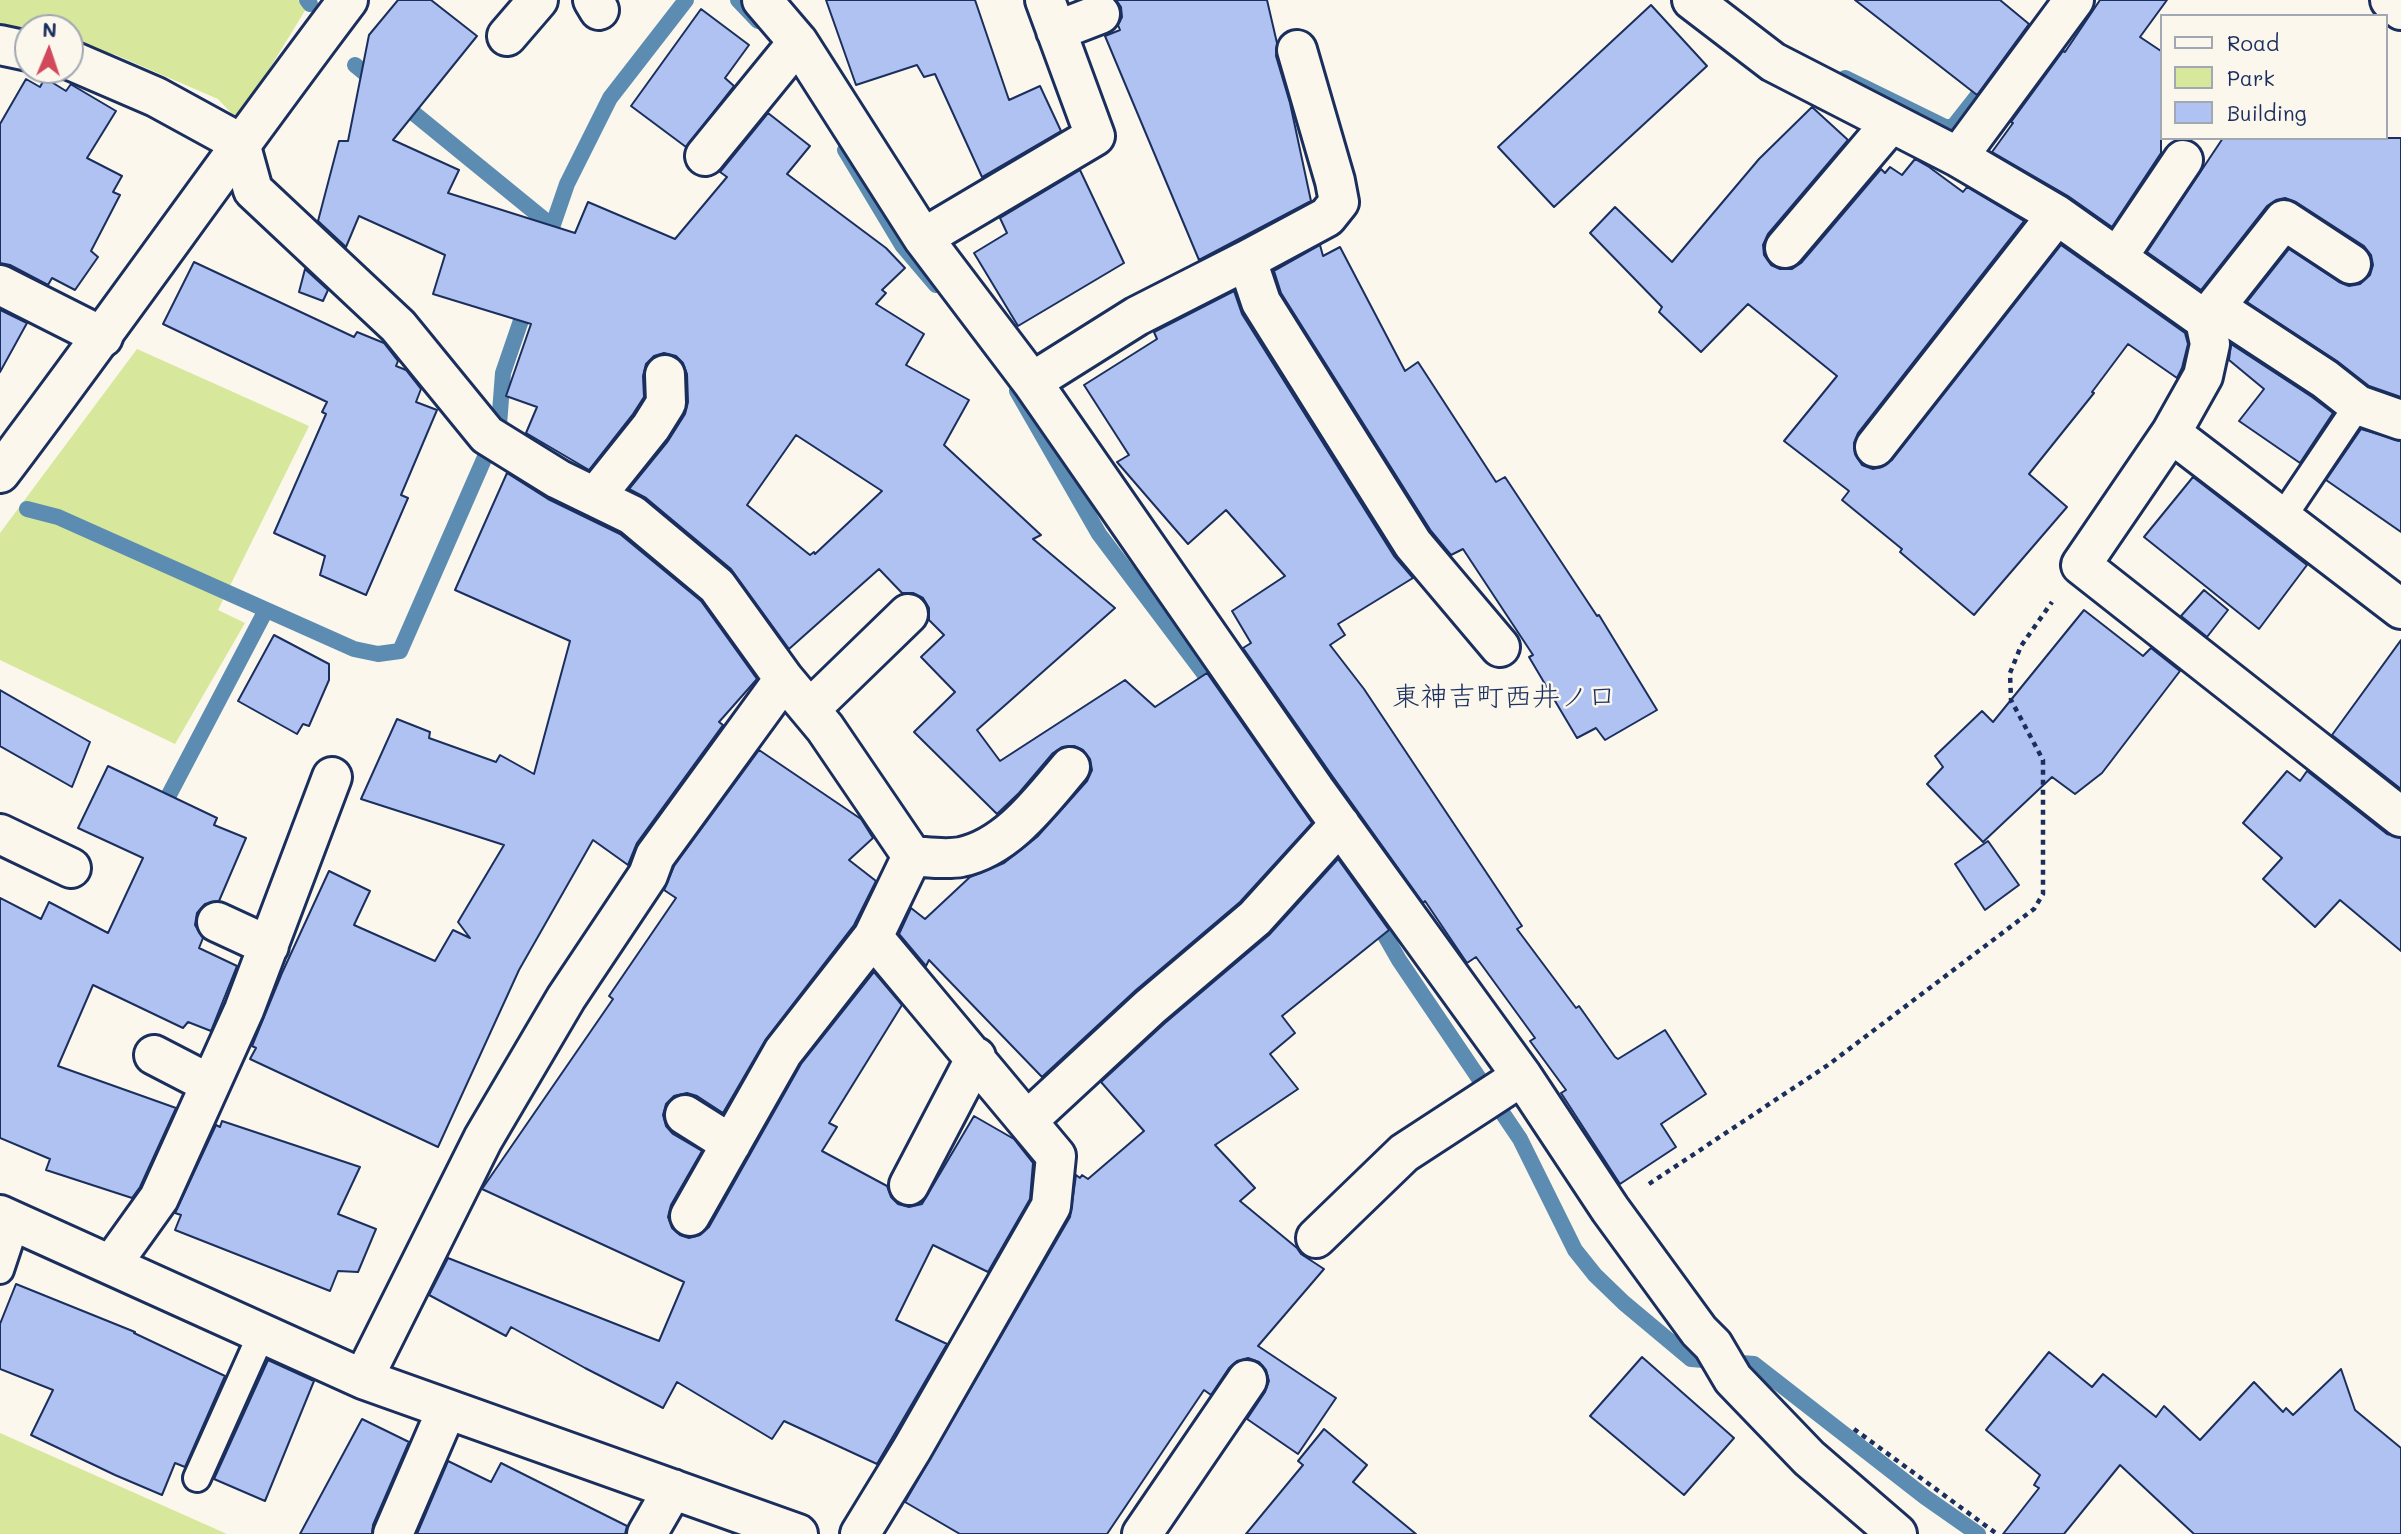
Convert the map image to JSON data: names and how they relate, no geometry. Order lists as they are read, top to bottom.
{
  "districts": ["東神吉町西井ノ口"],
  "legend": ["Road", "Park", "Building"],
  "north": "top"
}
